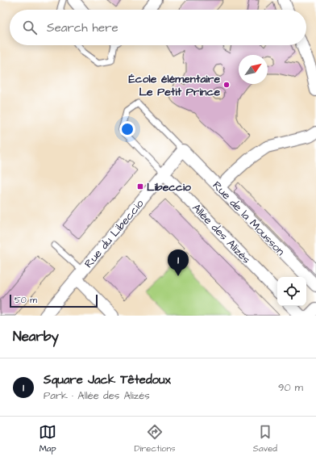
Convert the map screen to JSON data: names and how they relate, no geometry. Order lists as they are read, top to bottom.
{
  "streets": {
    "street": ["Rue de la Mousson", "Rue du Libeccio", "Allée des Alizés"]
  },
  "crossings": [
    ["Rue de la Mousson", "Rue du Libeccio"],
    ["Rue du Libeccio", "Allée des Alizés"]
  ],
  "places": {
    "other": ["École élémentaire Le Petit Prince"],
    "transit": ["Libeccio"]
  },
  "scale_bar": "50 m",
  "north": "top right",
  "page": {
    "search": "Search here",
    "pins": "1",
    "scale": "50 m",
    "heading": "Nearby",
    "list": [
      {
        "mark": "1",
        "name": "Square Jack Têtedoux",
        "note": "Park · Allée des Alizés",
        "value": "90 m"
      }
    ],
    "nav": ["Map", "Directions", "Saved"]
  }
}
